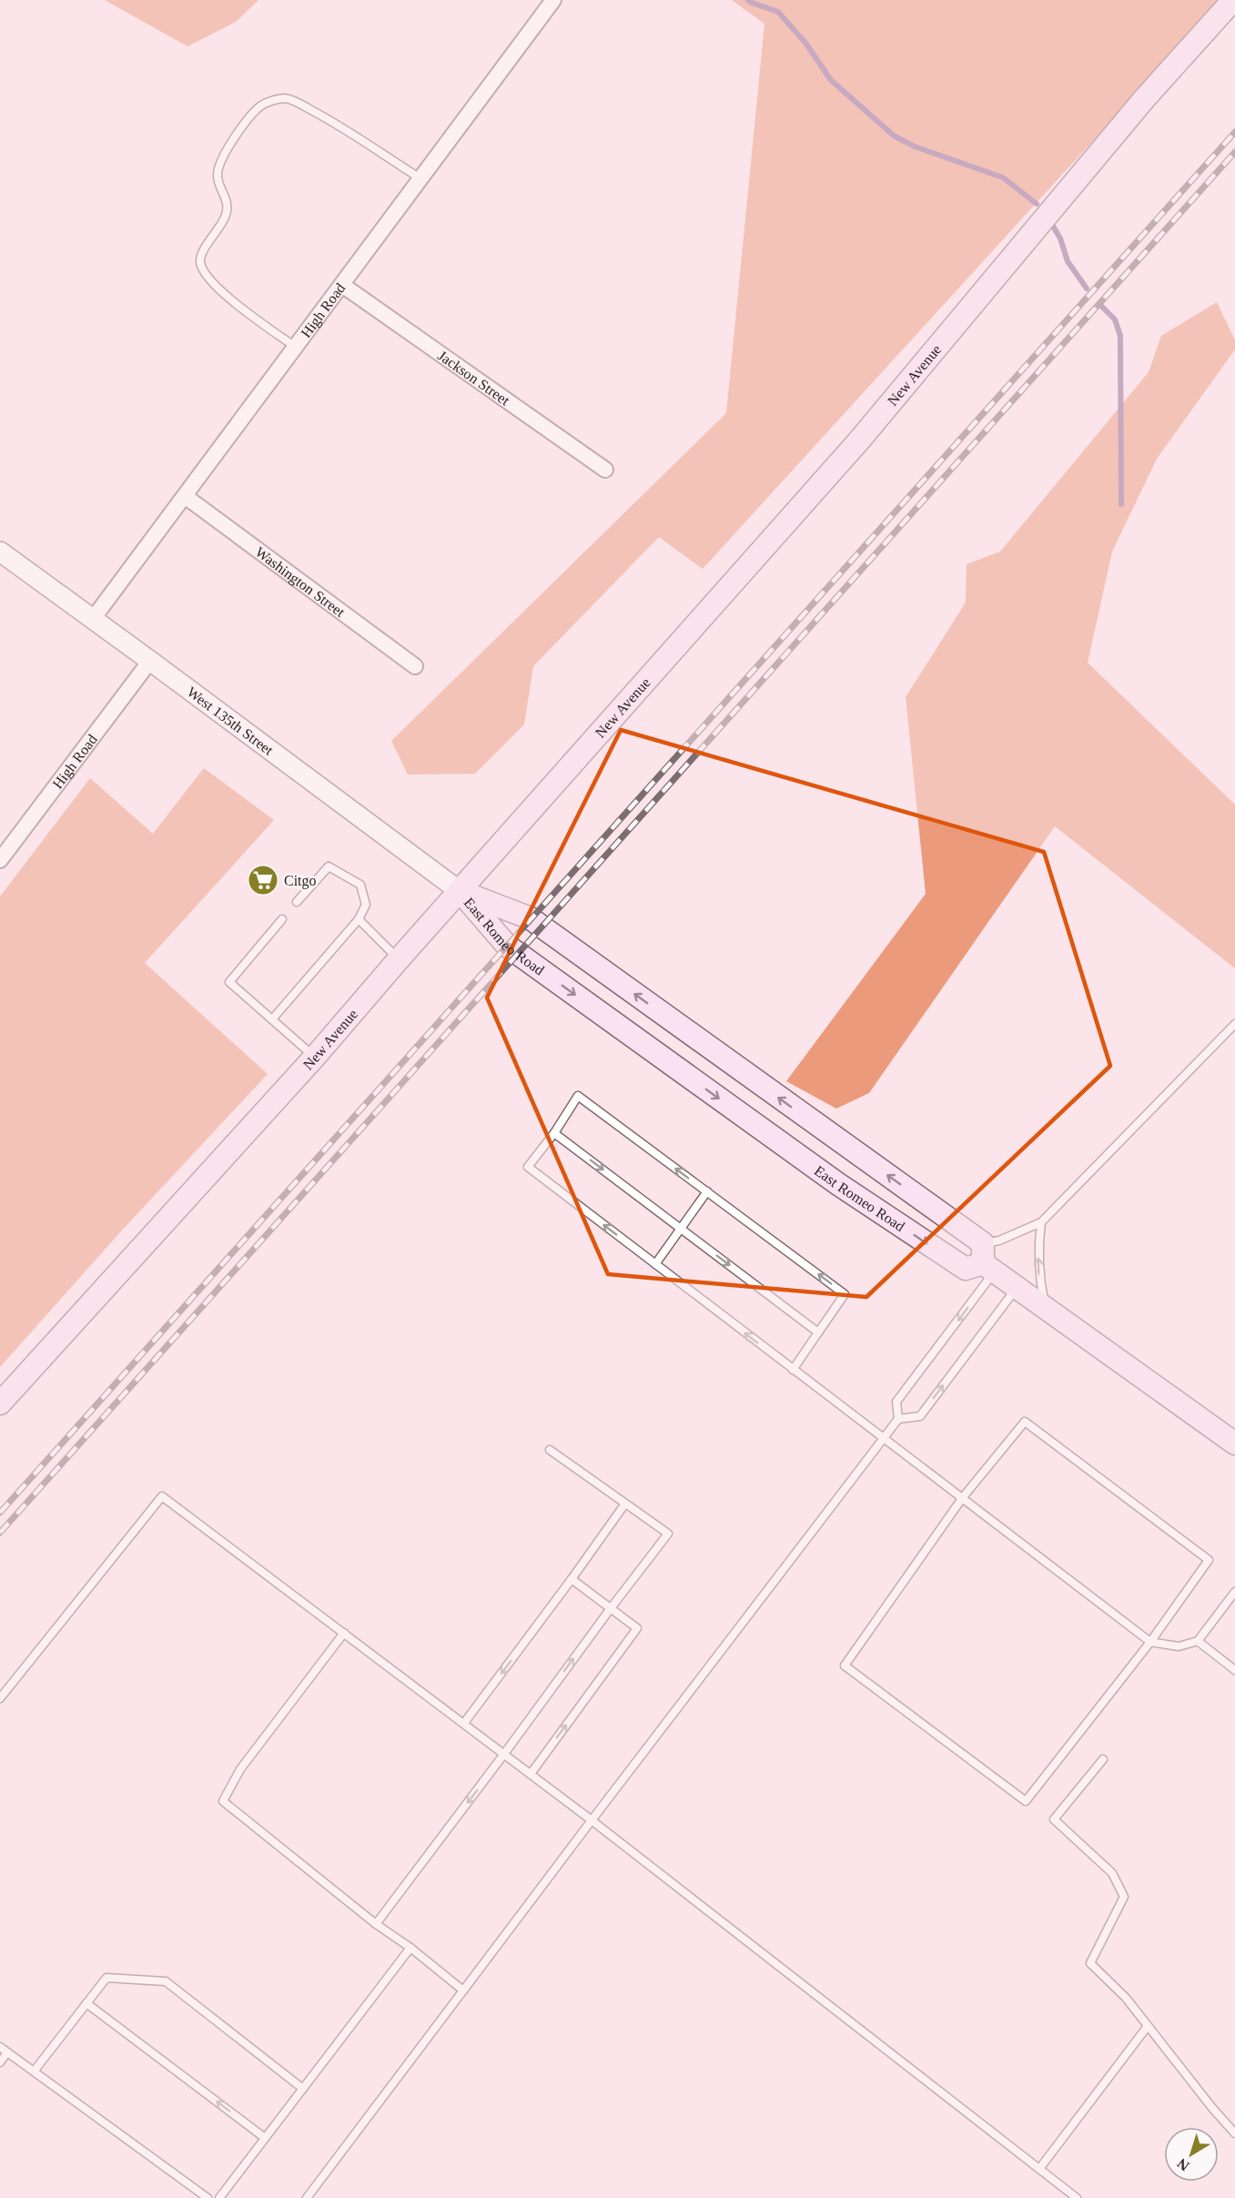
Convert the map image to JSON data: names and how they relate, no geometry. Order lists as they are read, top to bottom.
{
  "streets": {
    "main road": ["New Avenue", "East Romeo Road"],
    "street": [
      "High Road",
      "Jackson Street",
      "Washington Street",
      "West 135th Street"
    ]
  },
  "crossings": [
    ["High Road", "Jackson Street"],
    ["High Road", "Washington Street"],
    ["High Road", "West 135th Street"],
    ["New Avenue", "West 135th Street"],
    ["New Avenue", "East Romeo Road"],
    ["West 135th Street", "East Romeo Road"]
  ],
  "places": {
    "supermarket": ["Citgo"]
  },
  "north": "bottom left"
}
